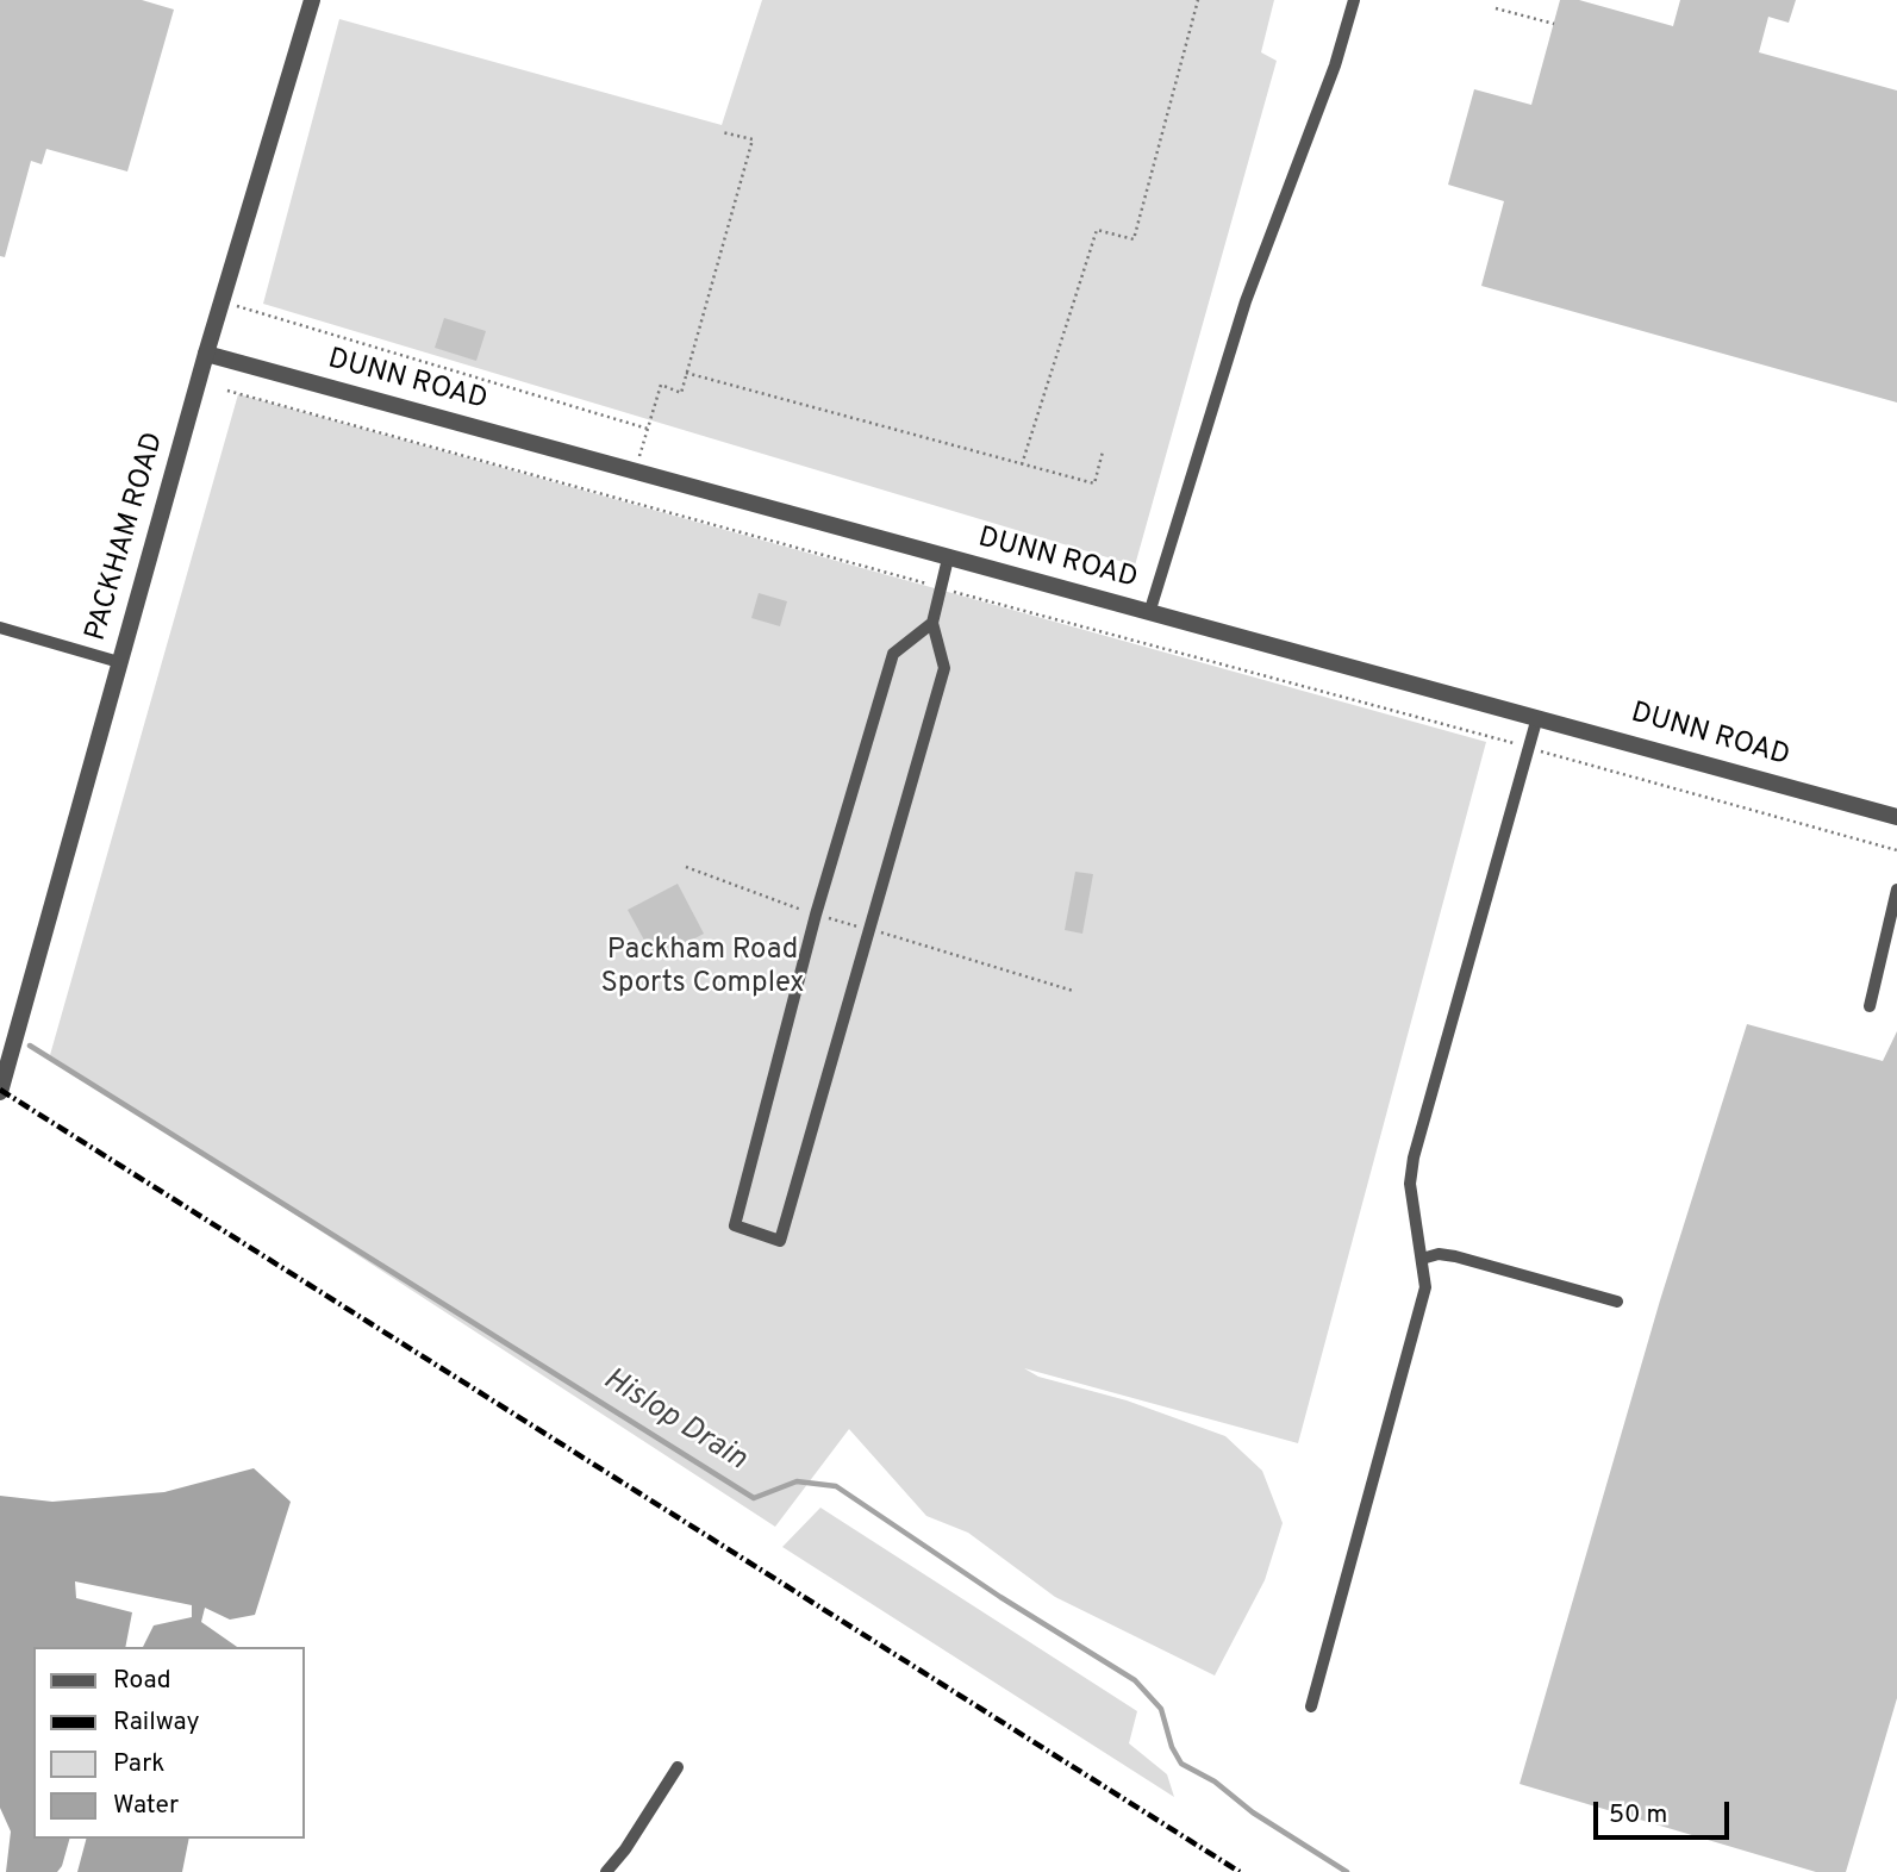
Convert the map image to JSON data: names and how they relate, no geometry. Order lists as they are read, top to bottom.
{
  "streets": {
    "street": ["DUNN ROAD", "PACKHAM ROAD"]
  },
  "crossings": [
    ["DUNN ROAD", "PACKHAM ROAD"]
  ],
  "water": ["Hislop Drain"],
  "parks": ["Packham Road Sports Complex"],
  "legend": [
    "Road",
    "Railway",
    "Park",
    "Water"
  ],
  "scale_bar": "50 m"
}
